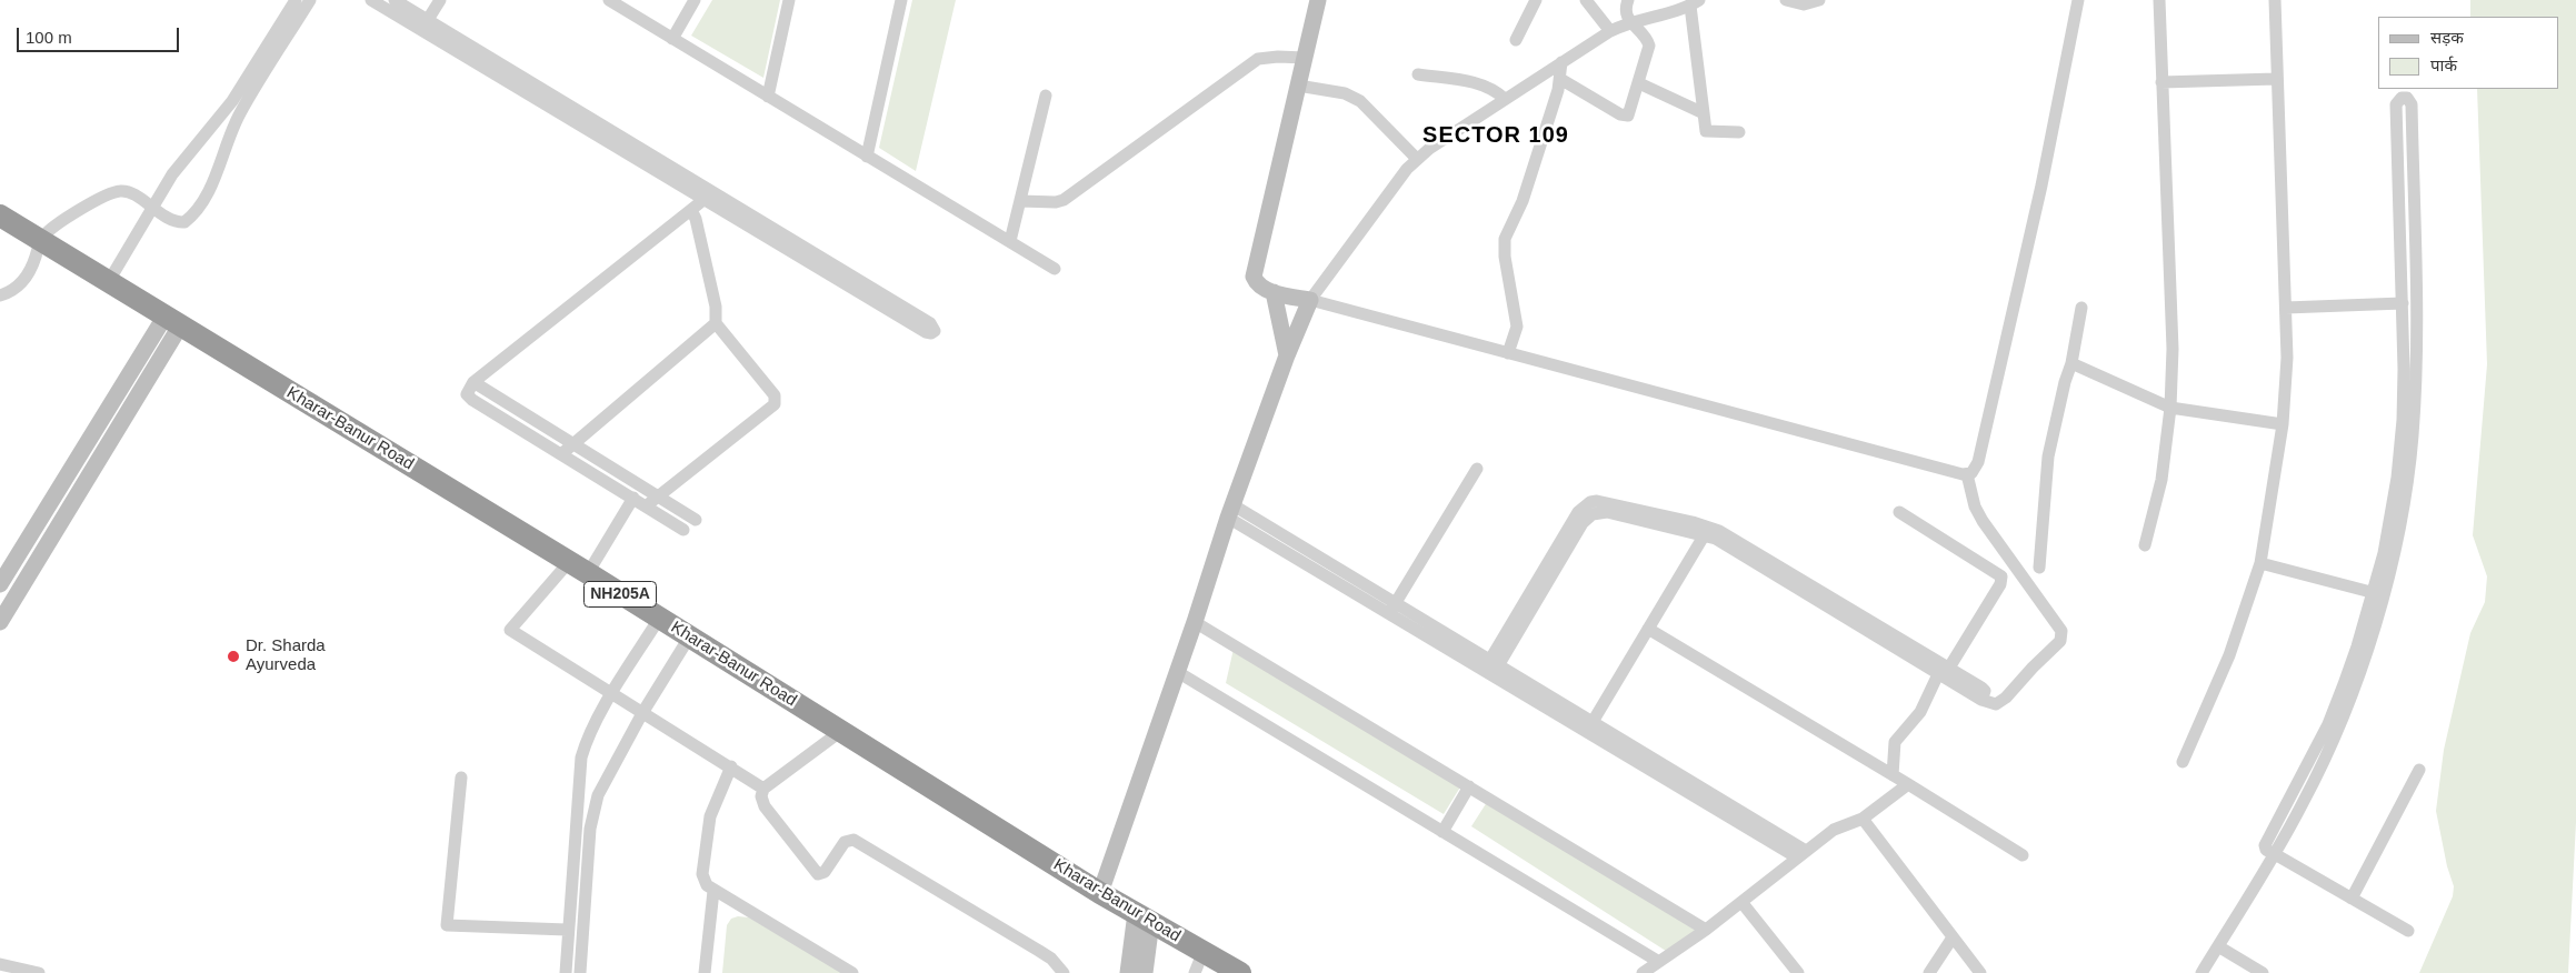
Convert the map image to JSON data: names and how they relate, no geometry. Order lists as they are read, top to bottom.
{
  "streets": {
    "highway": ["Kharar-Banur Road", "NH205A"]
  },
  "districts": ["SECTOR 109"],
  "places": ["Dr. Sharda Ayurveda"],
  "legend": ["सड़क", "पार्क"],
  "scale_bar": "100 m"
}
